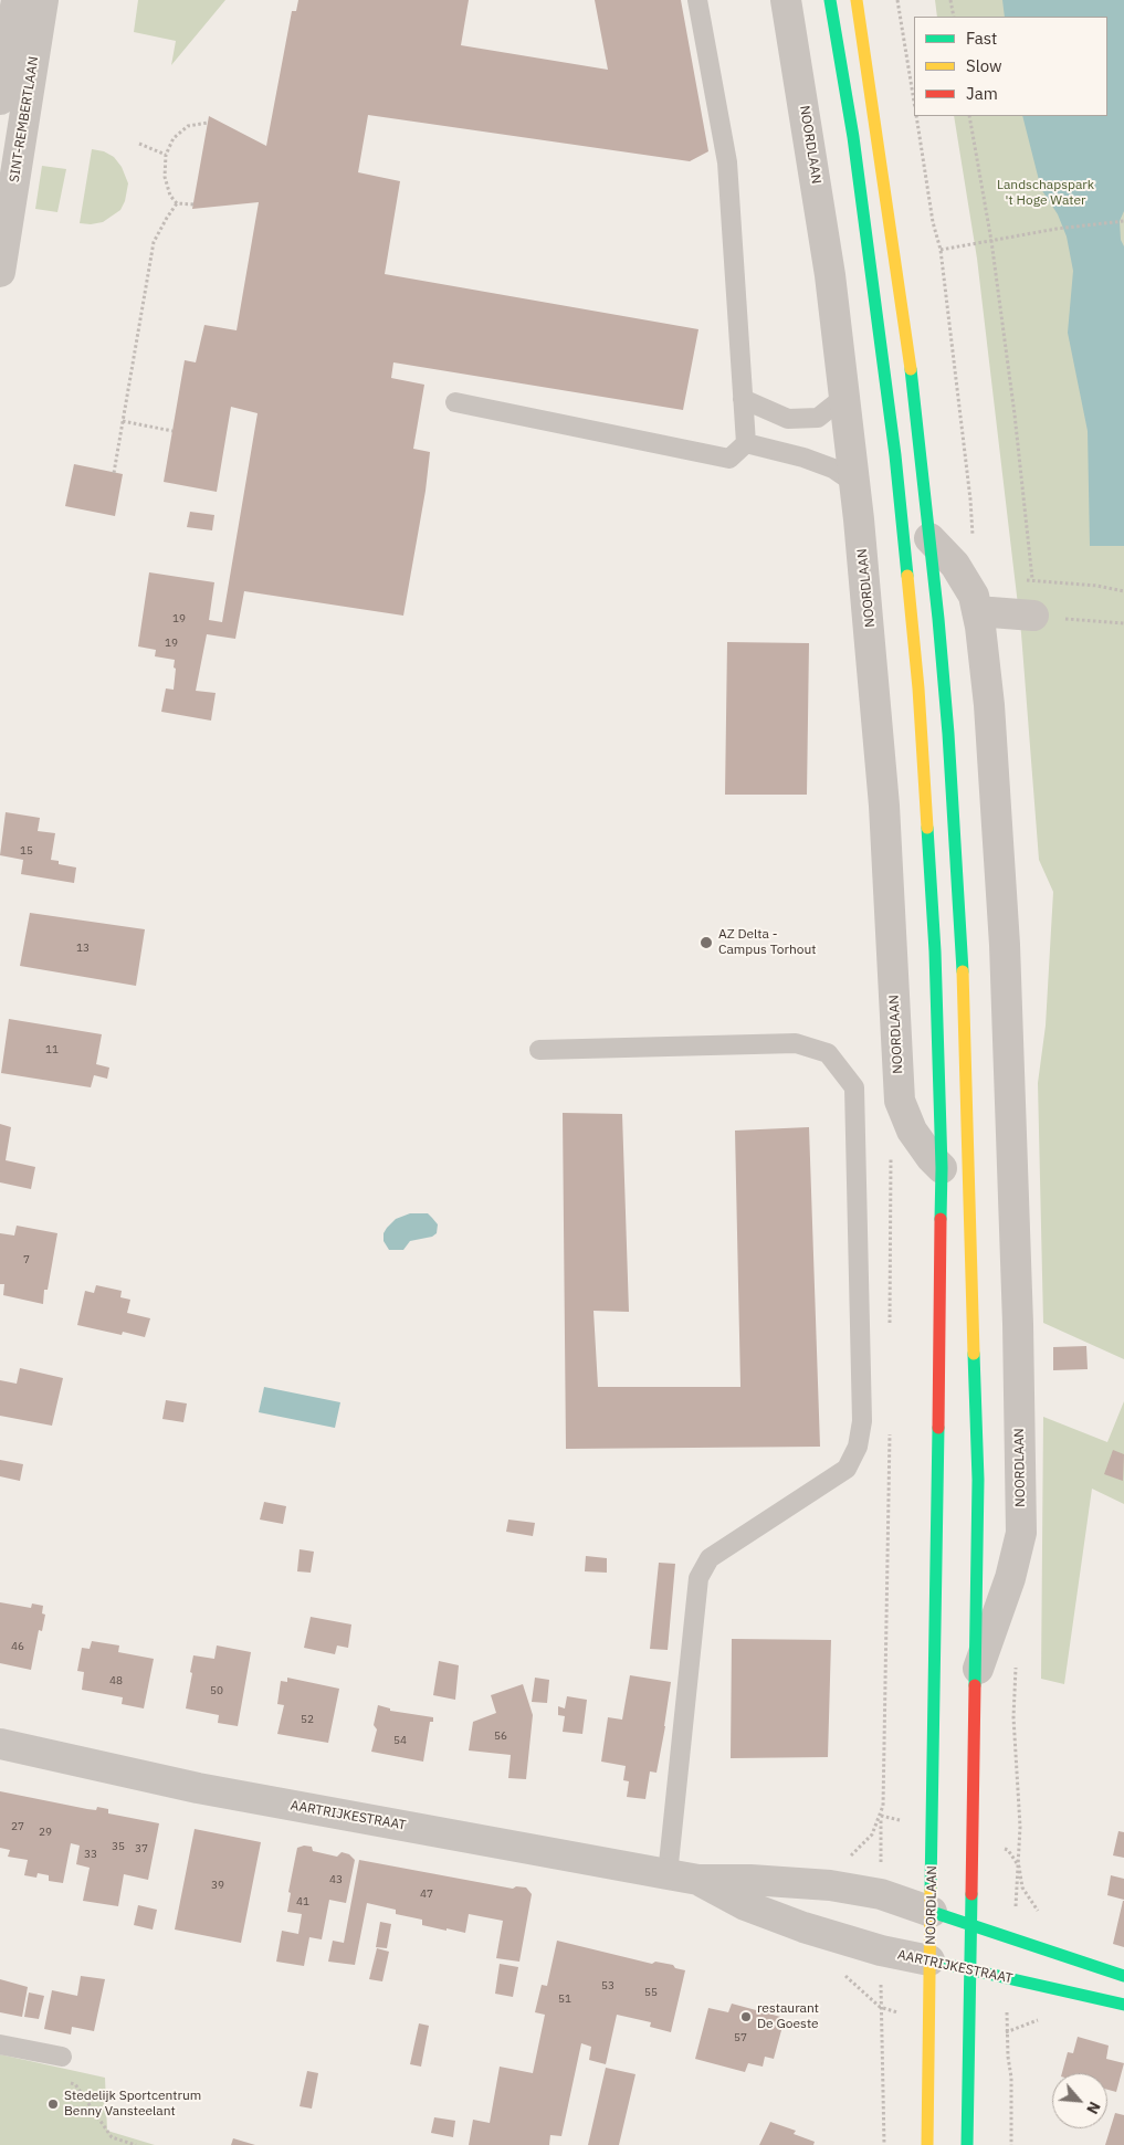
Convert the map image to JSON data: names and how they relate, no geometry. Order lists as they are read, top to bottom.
{
  "streets": {
    "main road": ["NOORDLAAN", "AARTRIJKESTRAAT"],
    "street": ["SINT-REMBERTLAAN"]
  },
  "crossings": [
    ["NOORDLAAN", "AARTRIJKESTRAAT"]
  ],
  "parks": ["Landschapspark 't Hoge Water"],
  "places": ["AZ Delta - Campus Torhout", "restaurant De Goeste", "Stedelijk Sportcentrum Benny Vansteelant"],
  "house_numbers": [
    "19",
    "19",
    "15",
    "13",
    "11",
    "7",
    "46",
    "48",
    "50",
    "52",
    "56",
    "54",
    "27",
    "29",
    "35",
    "37",
    "33",
    "43",
    "39",
    "47",
    "41",
    "53",
    "55",
    "51",
    "57"
  ],
  "legend": ["Fast", "Slow", "Jam"],
  "north": "bottom right"
}
